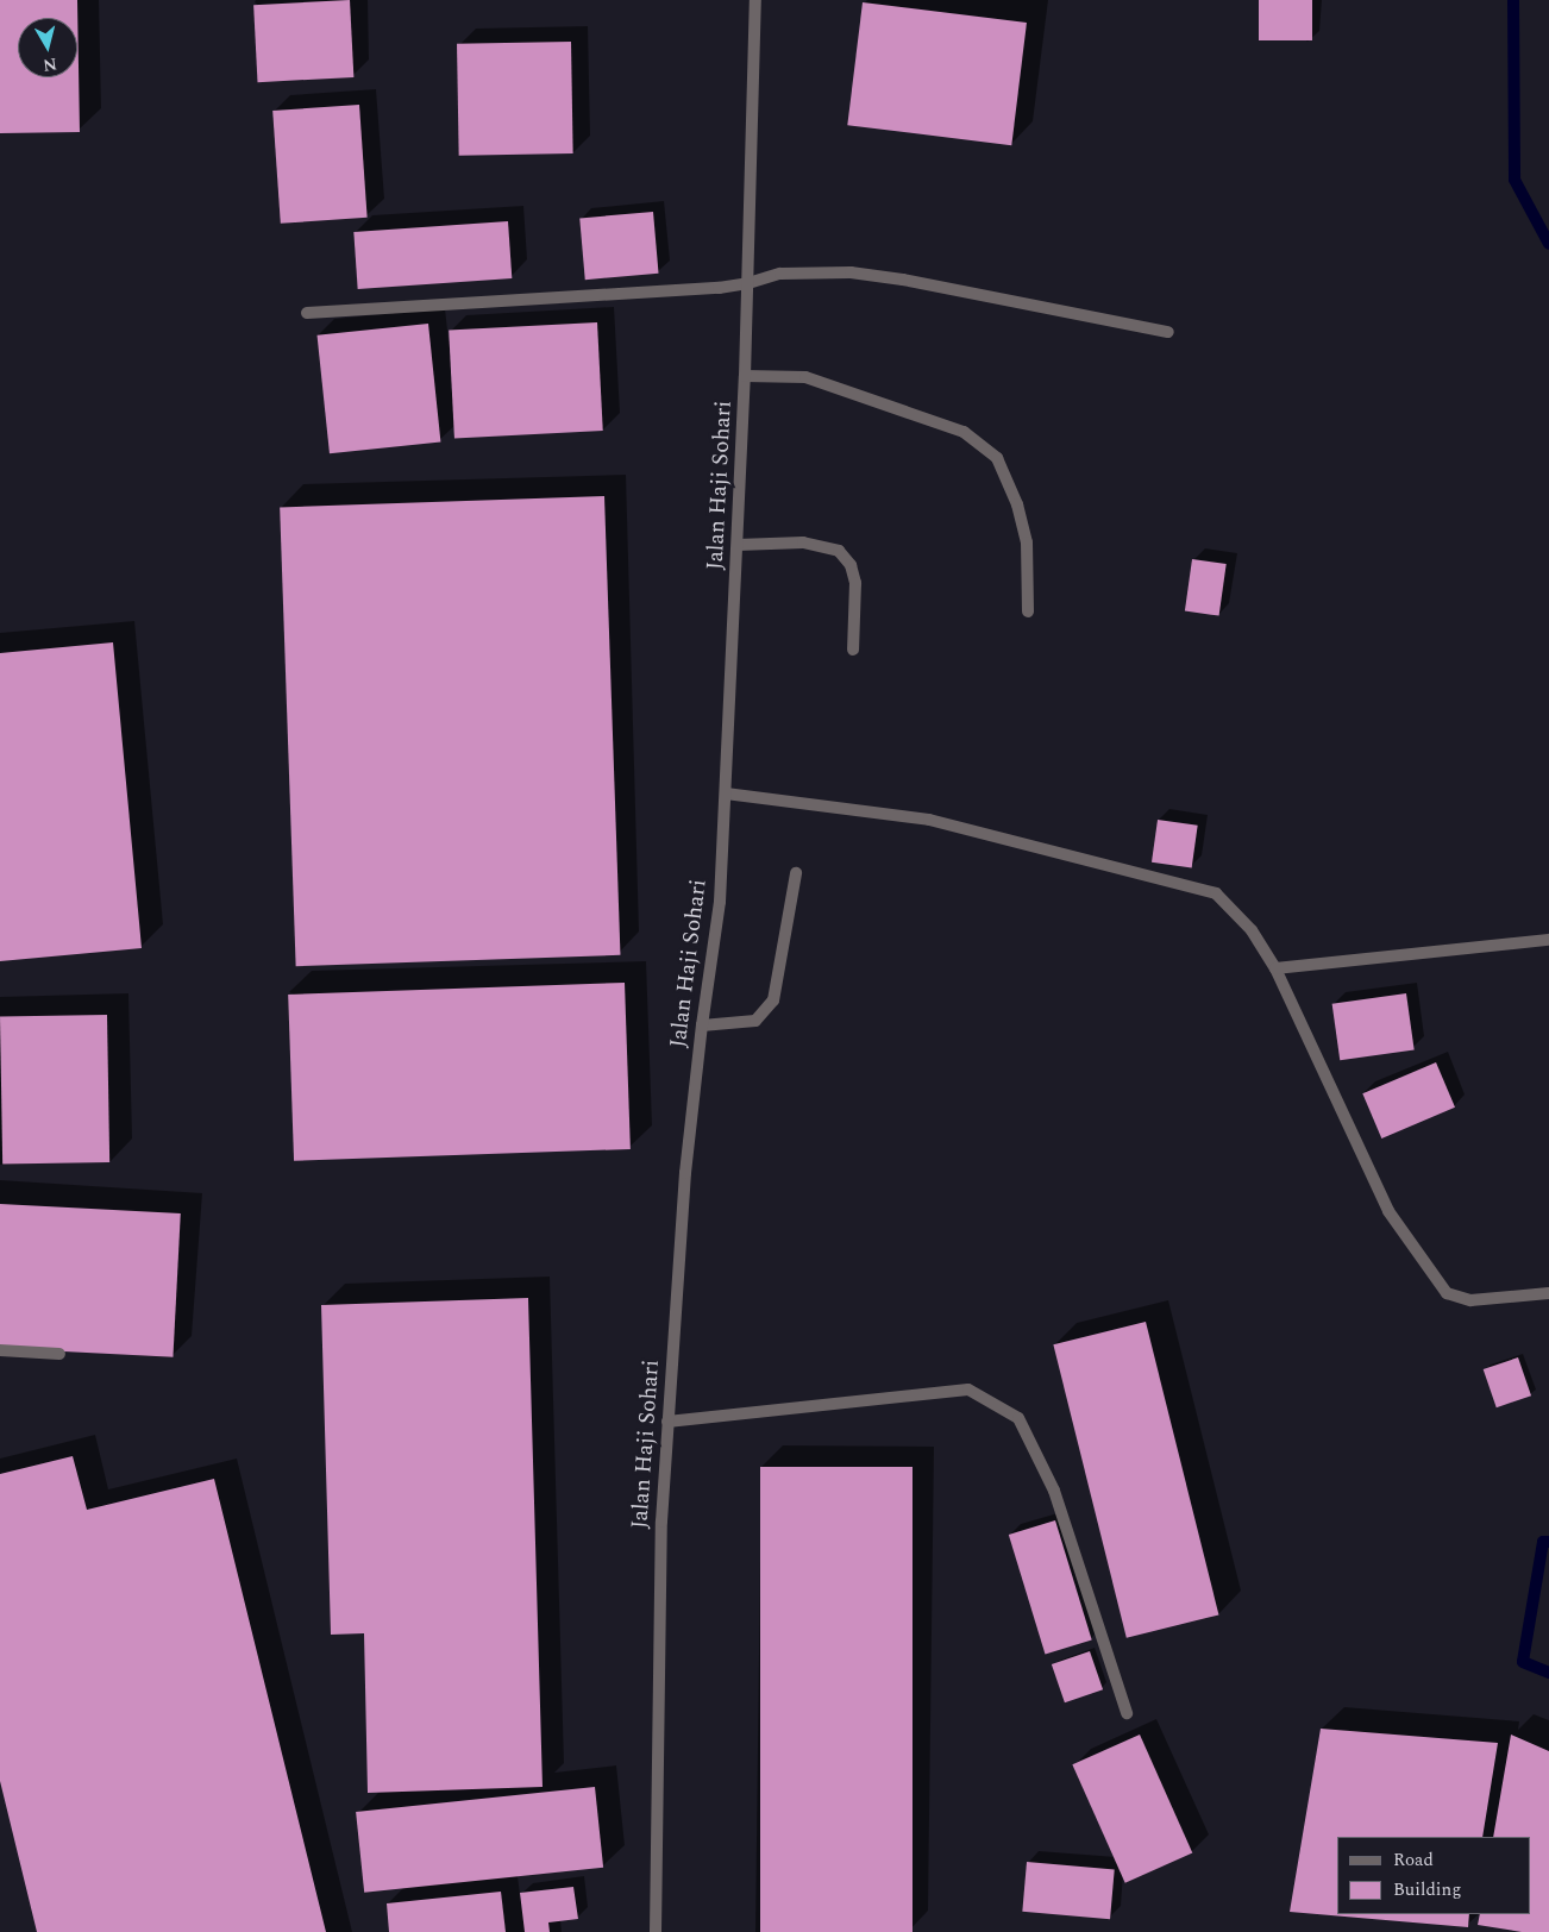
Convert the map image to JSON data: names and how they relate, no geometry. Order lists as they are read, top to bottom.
{
  "streets": {
    "street": ["Jalan Haji Sohari"]
  },
  "legend": ["Road", "Building"],
  "north": "bottom"
}
